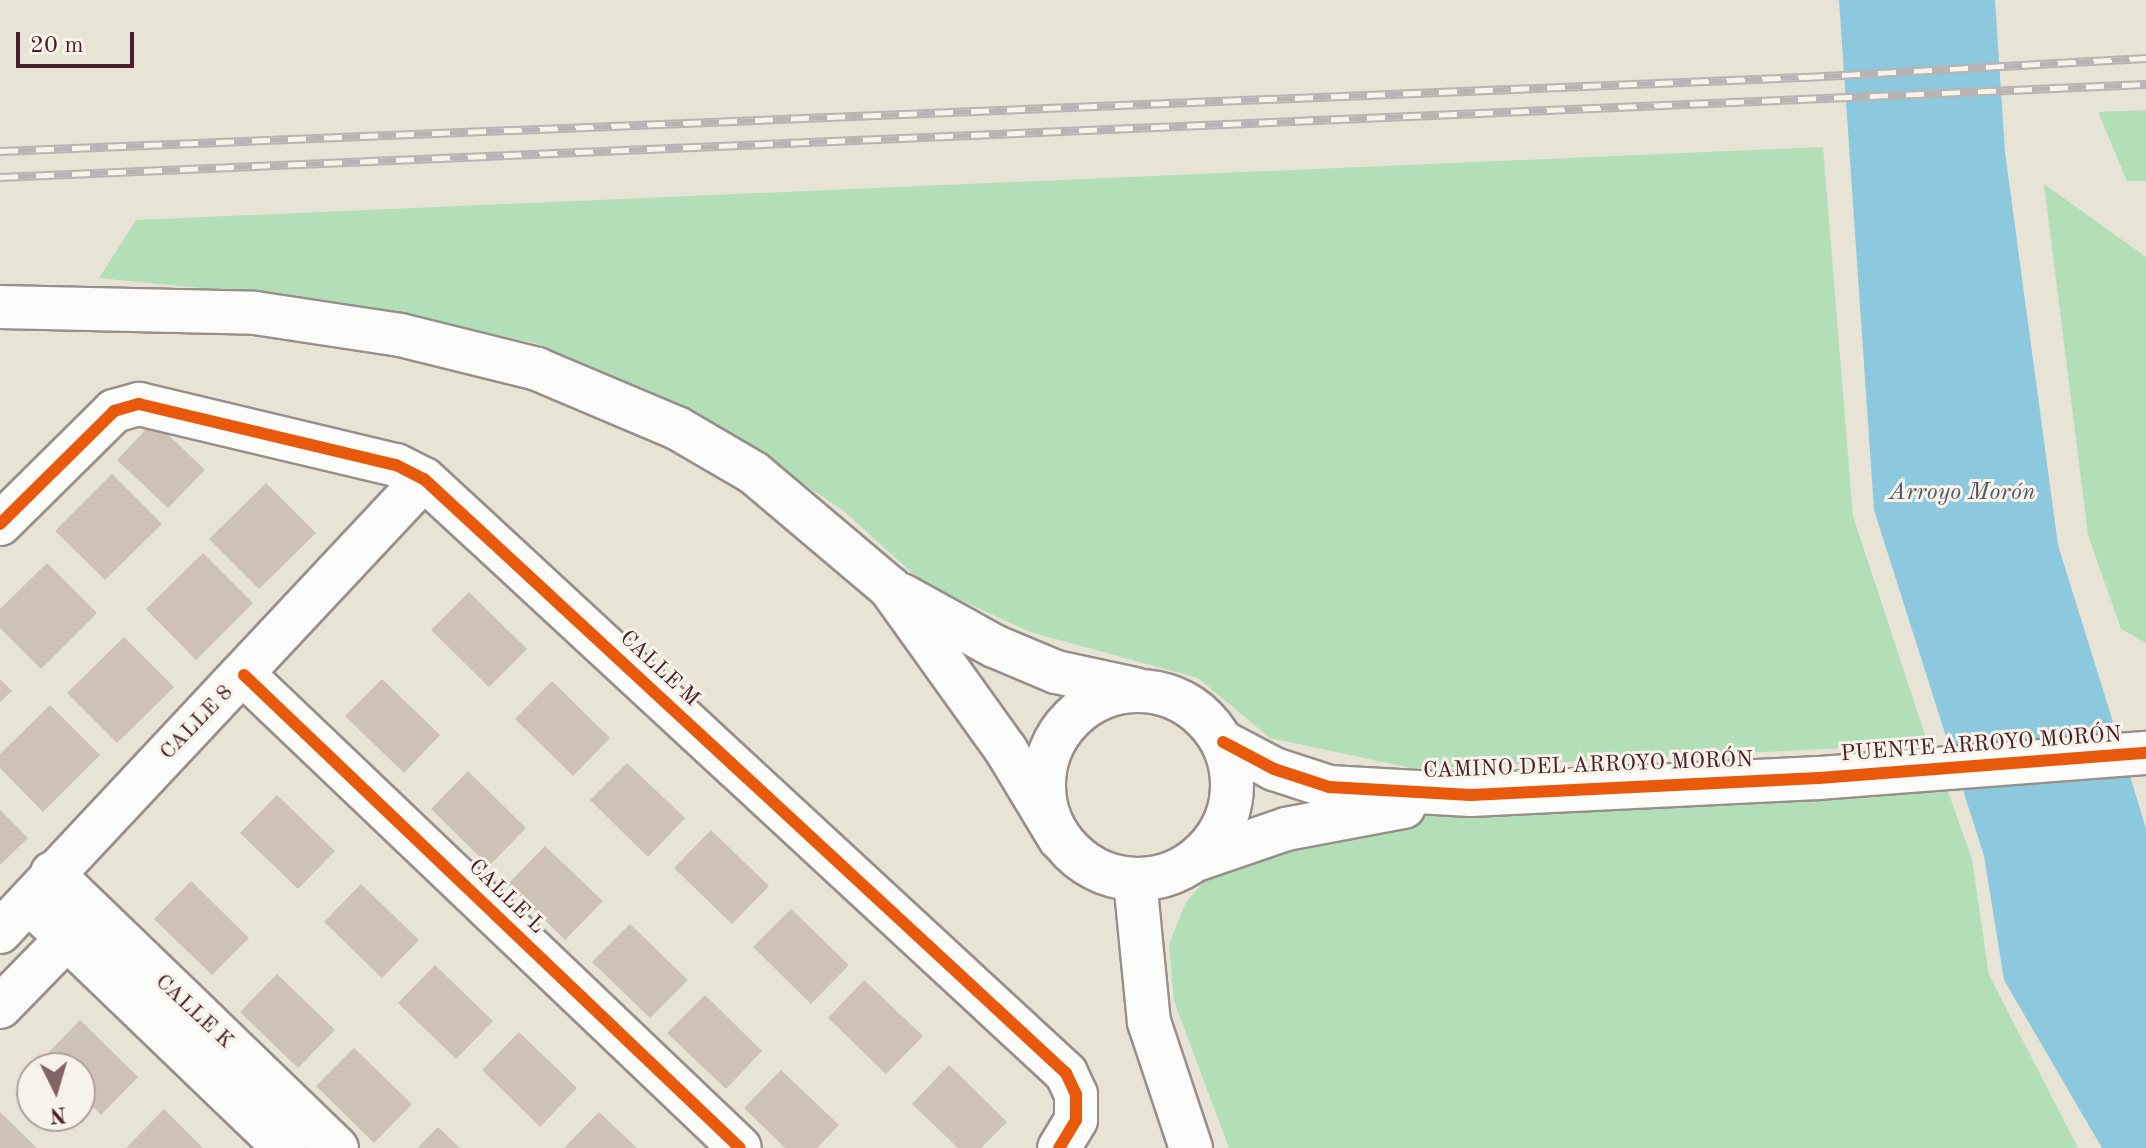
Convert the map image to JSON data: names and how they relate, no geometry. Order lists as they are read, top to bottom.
{
  "streets": {
    "street": [
      "CALLE M",
      "CALLE 8",
      "PUENTE ARROYO MORÓN",
      "CAMINO DEL ARROYO MORÓN",
      "CALLE L",
      "CALLE K"
    ]
  },
  "crossings": [
    ["CALLE M", "CALLE 8"],
    ["CALLE 8", "CALLE L"],
    ["CALLE 8", "CALLE K"],
    ["PUENTE ARROYO MORÓN", "CAMINO DEL ARROYO MORÓN"]
  ],
  "water": ["Arroyo Morón"],
  "scale_bar": "20 m",
  "north": "bottom"
}
